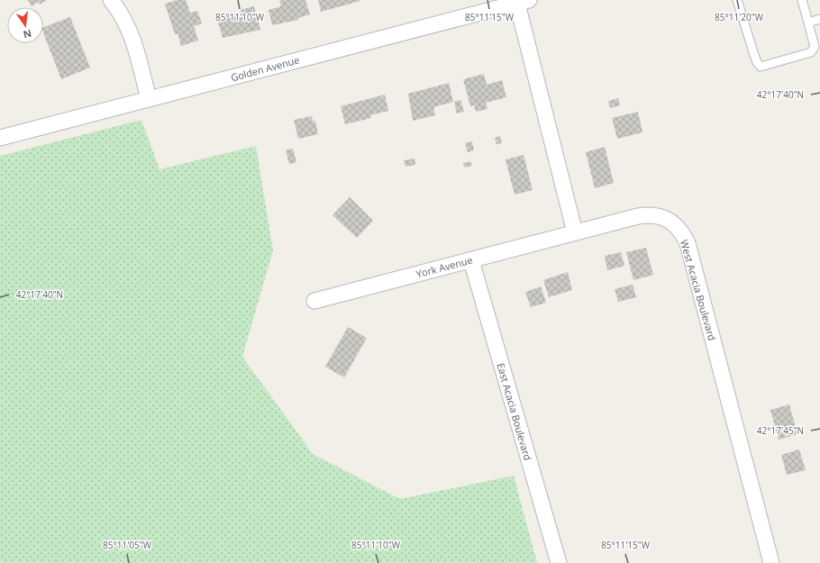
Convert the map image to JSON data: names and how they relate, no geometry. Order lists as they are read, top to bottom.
{
  "streets": {
    "street": [
      "Golden Avenue",
      "York Avenue",
      "West Acacia Boulevard",
      "East Acacia Boulevard"
    ]
  },
  "crossings": [
    ["York Avenue", "West Acacia Boulevard"],
    ["York Avenue", "East Acacia Boulevard"]
  ],
  "north": "bottom",
  "coordinates": [
    "85°11'10\"W",
    "85°11'15\"W",
    "85°11'20\"W",
    "42°17'40\"N",
    "42°17'45\"N",
    "85°11'05\"W"
  ]
}
